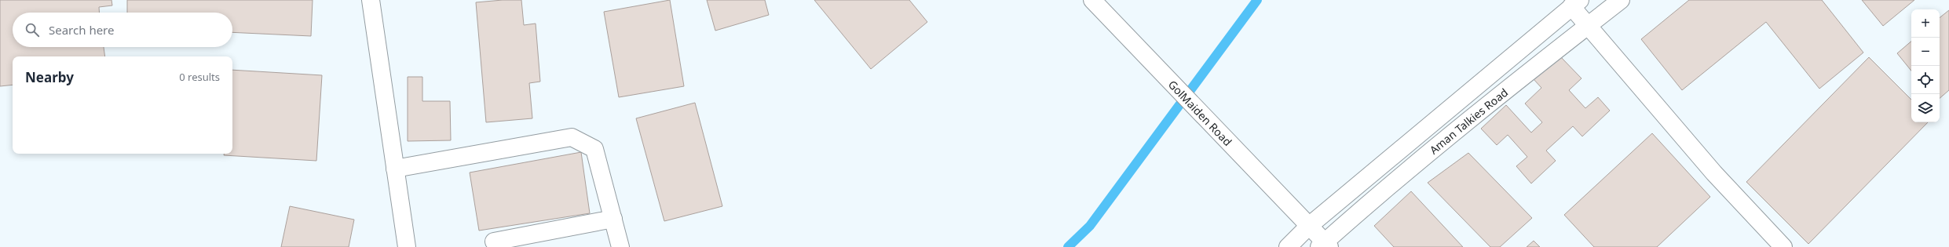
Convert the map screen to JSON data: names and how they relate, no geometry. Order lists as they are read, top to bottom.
{
  "streets": {
    "street": ["GolMaiden Road", "Aman Talkies Road"]
  },
  "crossings": [
    ["GolMaiden Road", "Aman Talkies Road"]
  ],
  "page": {
    "map_buttons": ["+", "−"],
    "search": "Search here",
    "heading": ["Nearby", "0 results"]
  }
}
